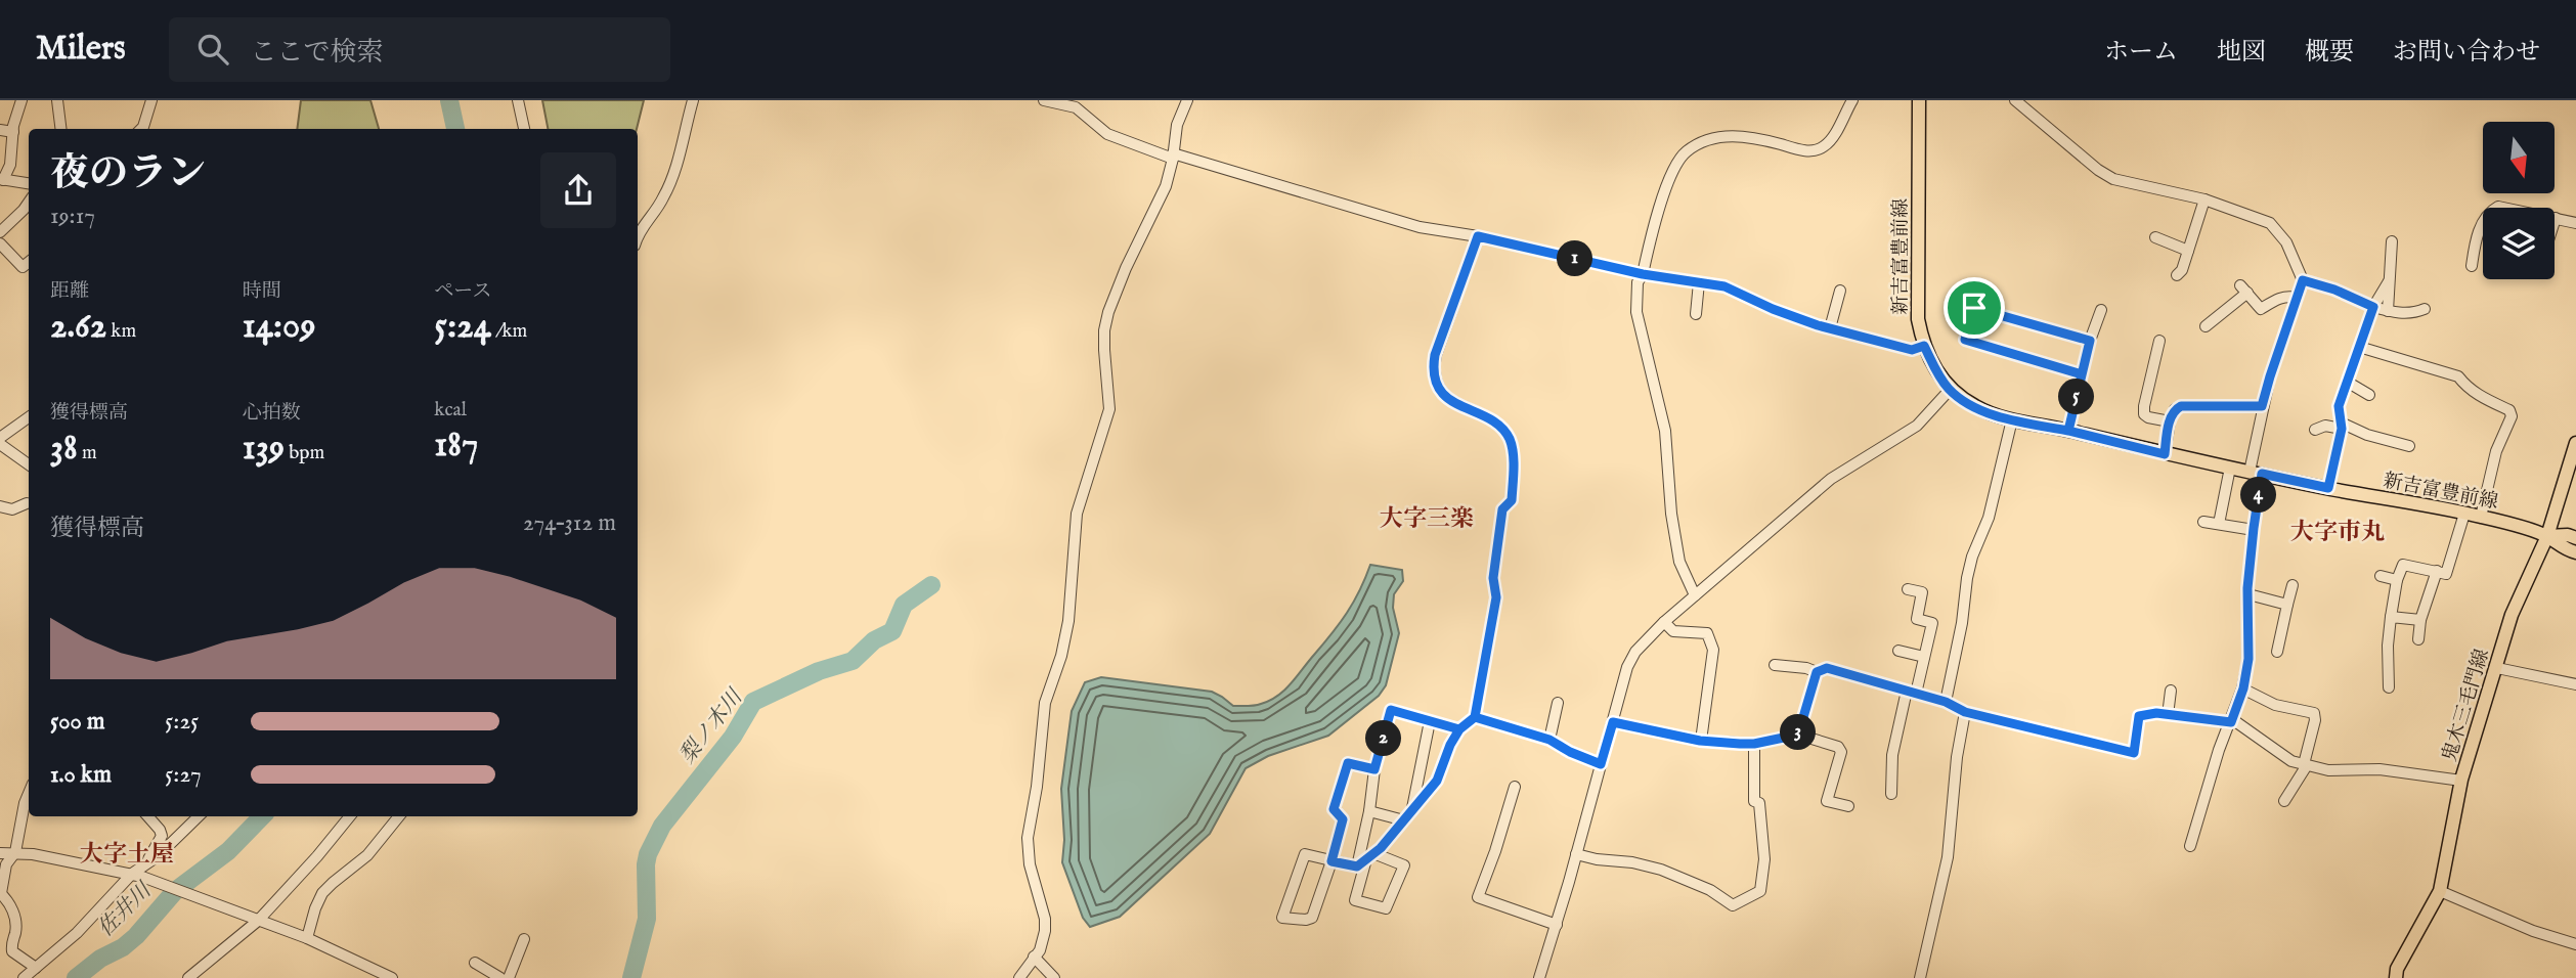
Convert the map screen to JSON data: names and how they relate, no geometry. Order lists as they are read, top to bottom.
{
  "streets": {
    "main road": ["新吉富豊前線", "鬼木三毛門線"]
  },
  "crossings": [
    ["新吉富豊前線", "鬼木三毛門線"]
  ],
  "districts": ["大字三楽", "大字市丸", "大字土屋"],
  "water": ["梨ノ木川", "佐井川"],
  "north": "bottom",
  "page": {
    "header": "Milers",
    "search": "ここで検索",
    "nav": [
      "ホーム",
      "地図",
      "概要",
      "お問い合わせ"
    ],
    "heading": ["夜のラン", "19:17"],
    "pins": [
      "1",
      "5",
      "4",
      "3",
      "2"
    ],
    "stats": [
      ["距離", "2.62 km"],
      ["時間", "14:09"],
      ["ペース", "5:24 /km"],
      ["獲得標高", "38 m"],
      ["心拍数", "139 bpm"],
      ["kcal", "187"]
    ],
    "chart": ["獲得標高", "274–312 m"],
    "list": [
      {
        "name": "500 m",
        "note": "5:25"
      },
      {
        "name": "1.0 km",
        "note": "5:27"
      }
    ]
  }
}
